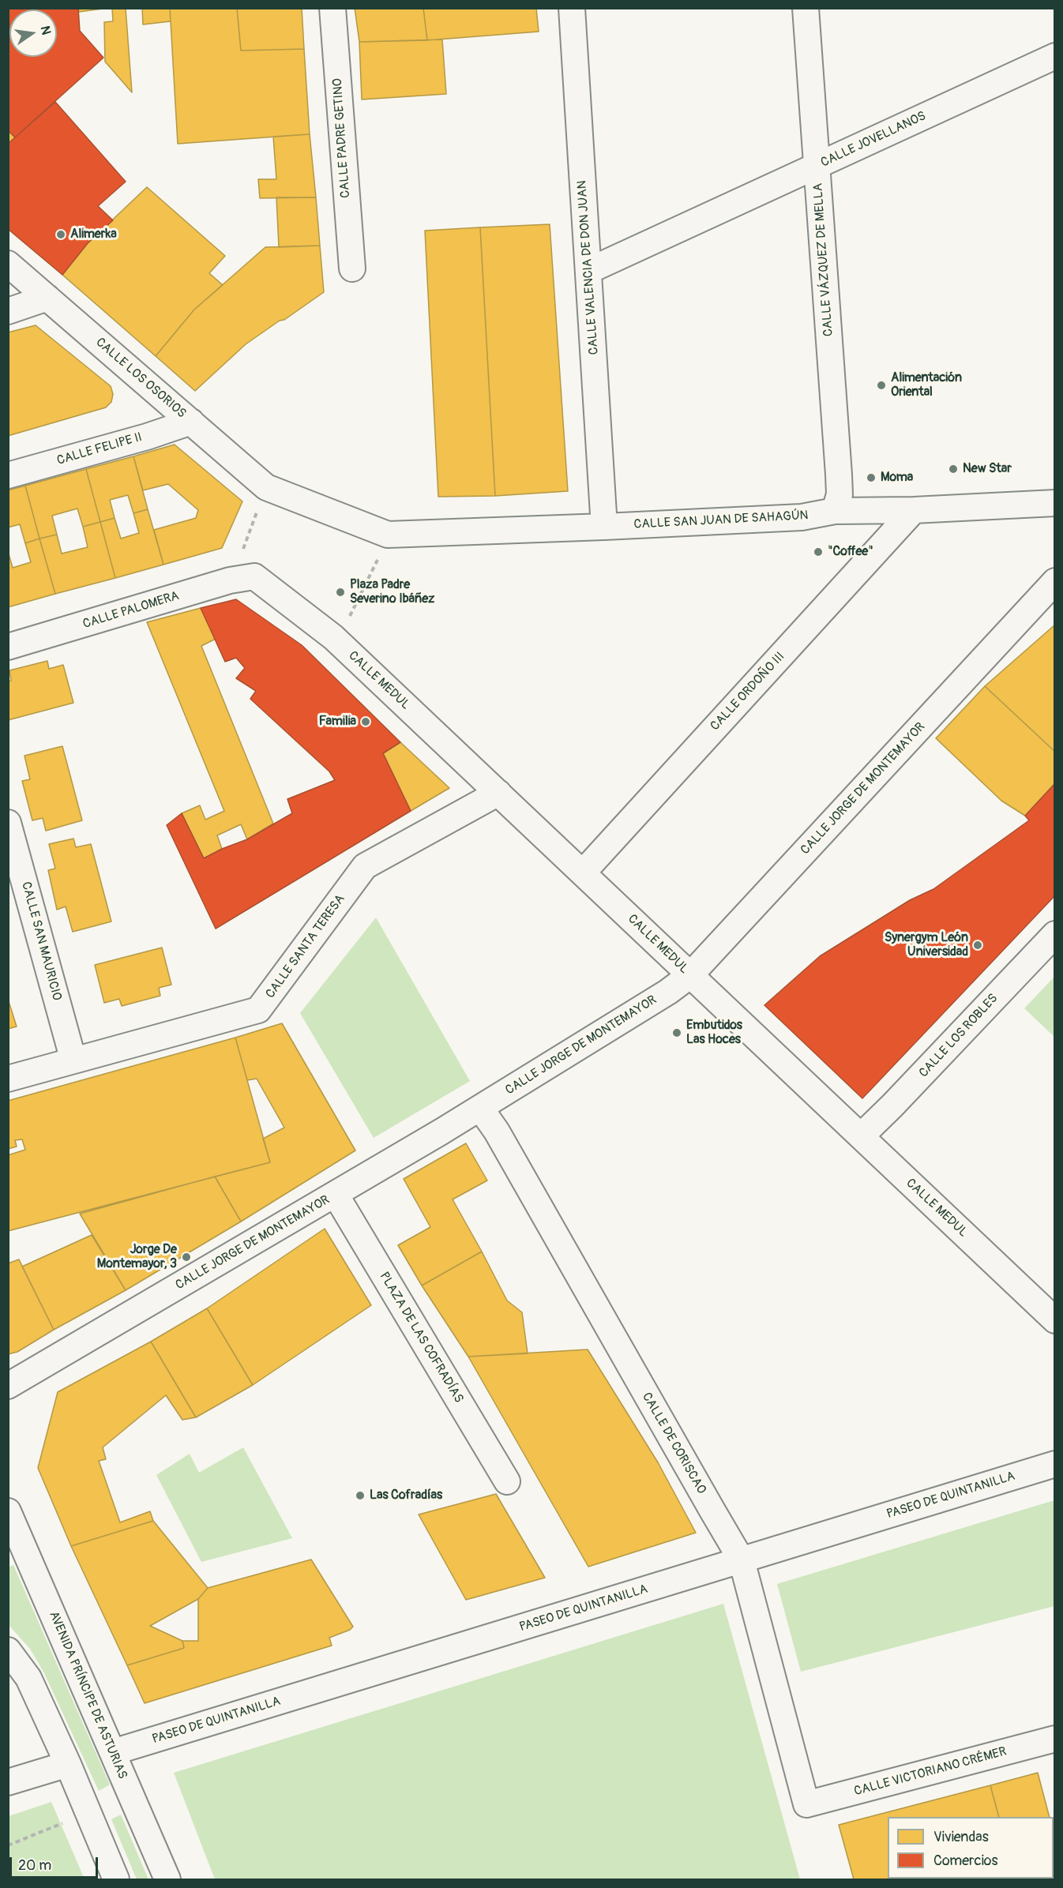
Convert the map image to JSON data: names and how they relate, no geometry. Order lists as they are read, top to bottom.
{
  "streets": {
    "street": [
      "CALLE PADRE GETINO",
      "CALLE JOVELLANOS",
      "CALLE VÁZQUEZ DE MELLA",
      "CALLE VALENCIA DE DON JUAN",
      "CALLE LOS OSORIOS",
      "CALLE FELIPE II",
      "CALLE SAN JUAN DE SAHAGÚN",
      "CALLE PALOMERA",
      "CALLE MEDUL",
      "CALLE ORDOÑO III",
      "CALLE JORGE DE MONTEMAYOR",
      "CALLE SAN MAURICIO",
      "CALLE SANTA TERESA",
      "CALLE LOS ROBLES",
      "PLAZA DE LAS COFRADÍAS",
      "CALLE DE CORISCAO",
      "PASEO DE QUINTANILLA",
      "AVENIDA PRÍNCIPE DE ASTURIAS",
      "CALLE VICTORIANO CRÉMER"
    ]
  },
  "crossings": [
    ["CALLE JOVELLANOS", "CALLE VÁZQUEZ DE MELLA"],
    ["CALLE JOVELLANOS", "CALLE VALENCIA DE DON JUAN"],
    ["CALLE VÁZQUEZ DE MELLA", "CALLE SAN JUAN DE SAHAGÚN"],
    ["CALLE VALENCIA DE DON JUAN", "CALLE SAN JUAN DE SAHAGÚN"],
    ["CALLE LOS OSORIOS", "CALLE FELIPE II"],
    ["CALLE SAN JUAN DE SAHAGÚN", "CALLE ORDOÑO III"],
    ["CALLE PALOMERA", "CALLE MEDUL"],
    ["CALLE MEDUL", "CALLE ORDOÑO III"],
    ["CALLE MEDUL", "CALLE JORGE DE MONTEMAYOR"],
    ["CALLE MEDUL", "CALLE SANTA TERESA"],
    ["CALLE MEDUL", "CALLE LOS ROBLES"],
    ["CALLE JORGE DE MONTEMAYOR", "PLAZA DE LAS COFRADÍAS"],
    ["CALLE JORGE DE MONTEMAYOR", "CALLE DE CORISCAO"],
    ["CALLE SAN MAURICIO", "CALLE SANTA TERESA"],
    ["CALLE DE CORISCAO", "PASEO DE QUINTANILLA"],
    ["CALLE DE CORISCAO", "CALLE VICTORIANO CRÉMER"],
    ["PASEO DE QUINTANILLA", "AVENIDA PRÍNCIPE DE ASTURIAS"]
  ],
  "places": [
    "Alimerka",
    "Alimentación Oriental",
    "New Star",
    "Moma",
    "\"Coffee\"",
    "Plaza Padre Severino Ibáñez",
    "Familia",
    "Synergym León Universidad",
    "Embutidos Las Hoces",
    "Jorge De Montemayor, 3",
    "Las Cofradías"
  ],
  "legend": ["Viviendas", "Comercios"],
  "scale_bar": "20 m",
  "north": "right"
}
